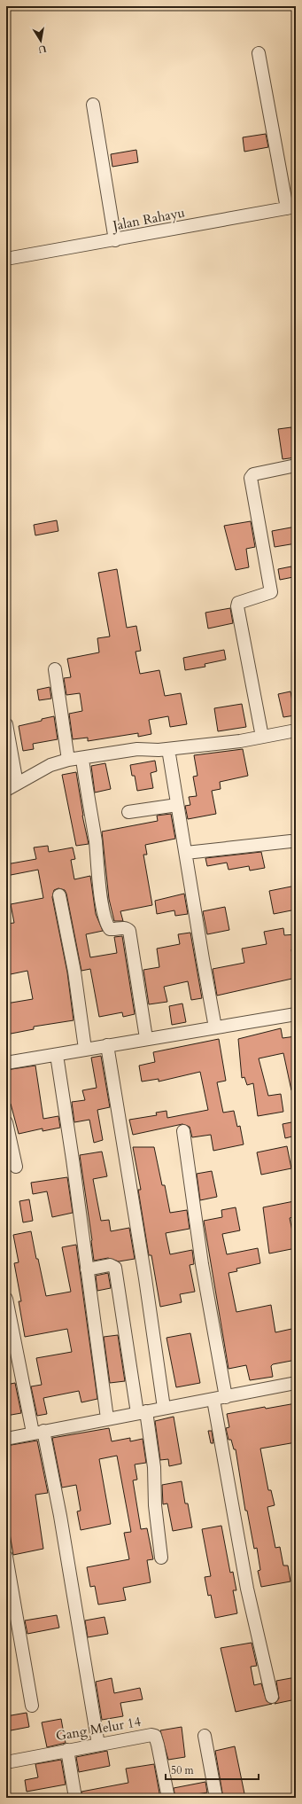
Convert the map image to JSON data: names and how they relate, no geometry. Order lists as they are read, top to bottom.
{
  "streets": {
    "street": ["Jalan Rahayu", "Gang Melur 14"]
  },
  "scale_bar": "50 m",
  "north": "bottom"
}
